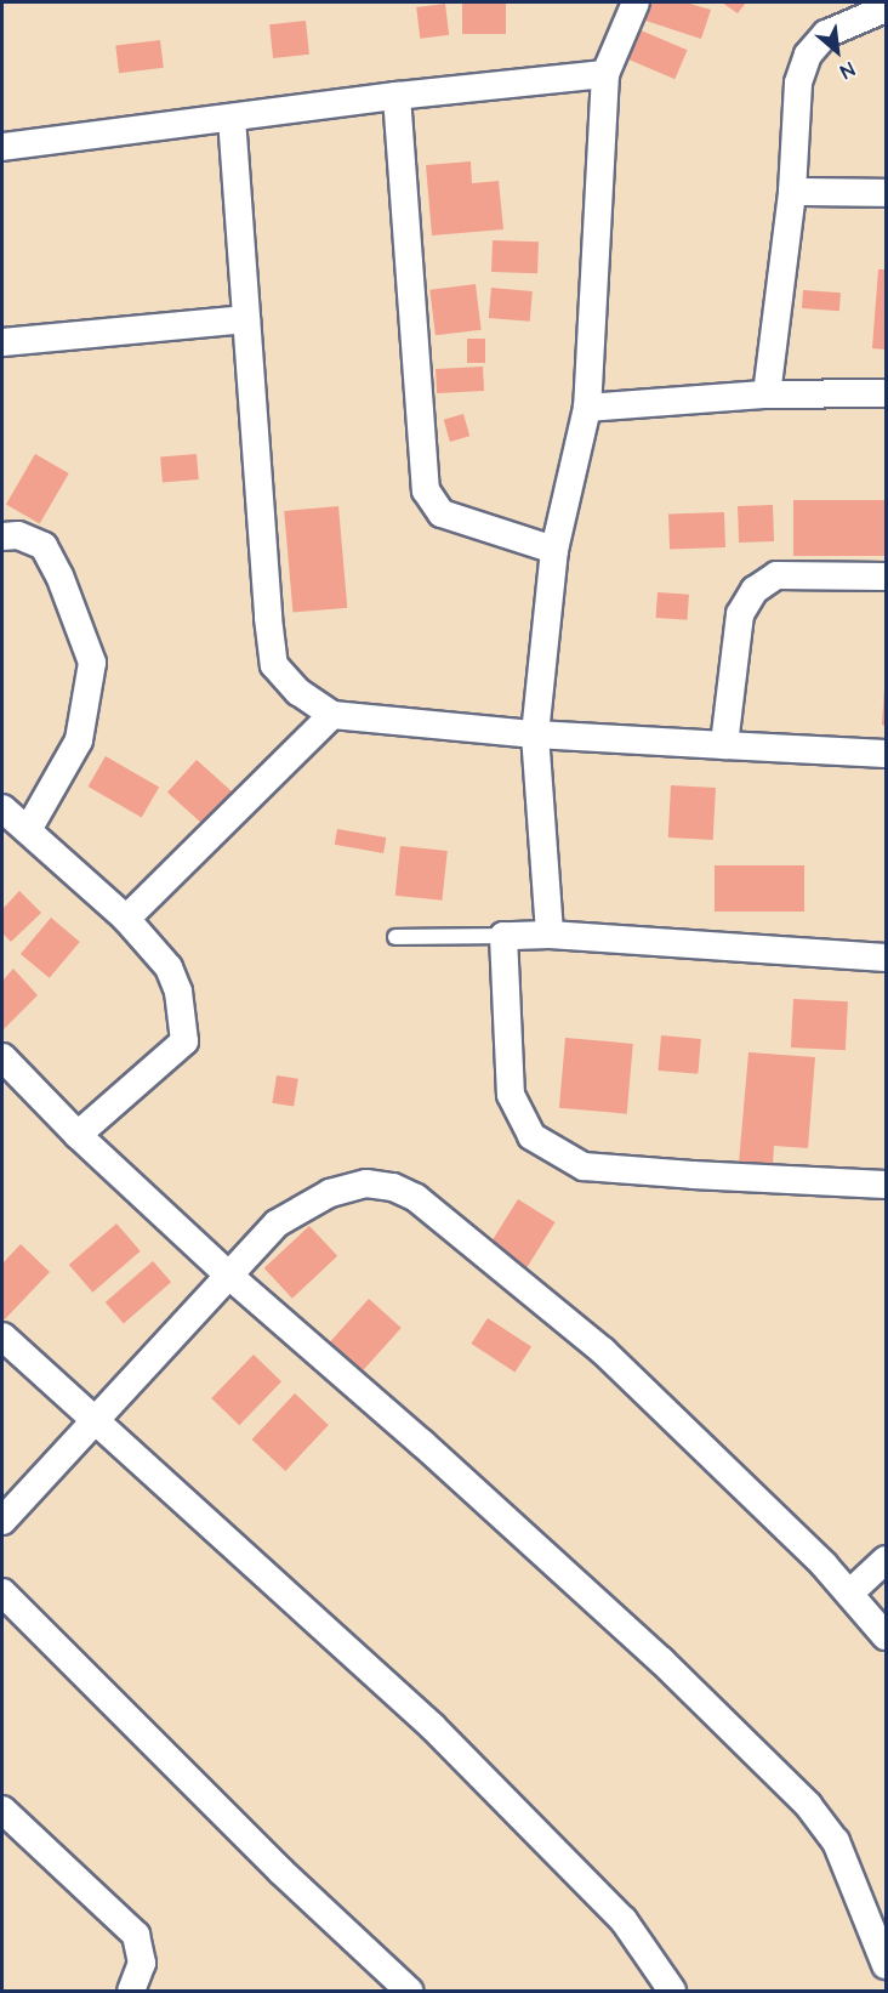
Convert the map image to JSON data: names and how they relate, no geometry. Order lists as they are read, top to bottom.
{
  "north": "bottom right"
}
